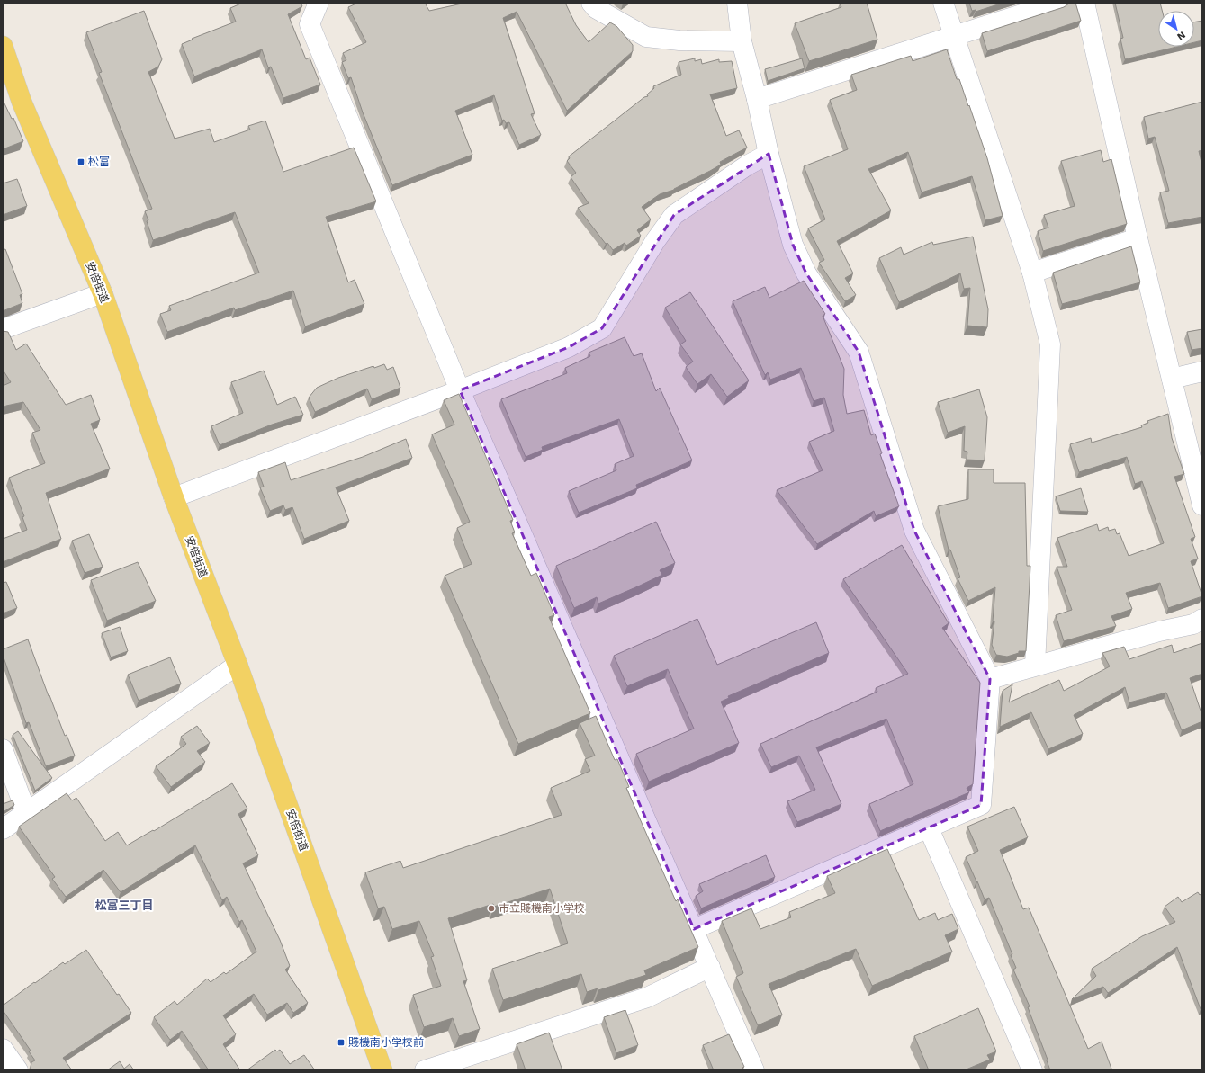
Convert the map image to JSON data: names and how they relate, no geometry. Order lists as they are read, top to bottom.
{
  "streets": {
    "main road": ["安倍街道"]
  },
  "districts": ["松富三丁目"],
  "places": {
    "transit": ["松富", "賤機南小学校前"],
    "other": ["市立賤機南小学校"]
  },
  "north": "bottom right"
}
